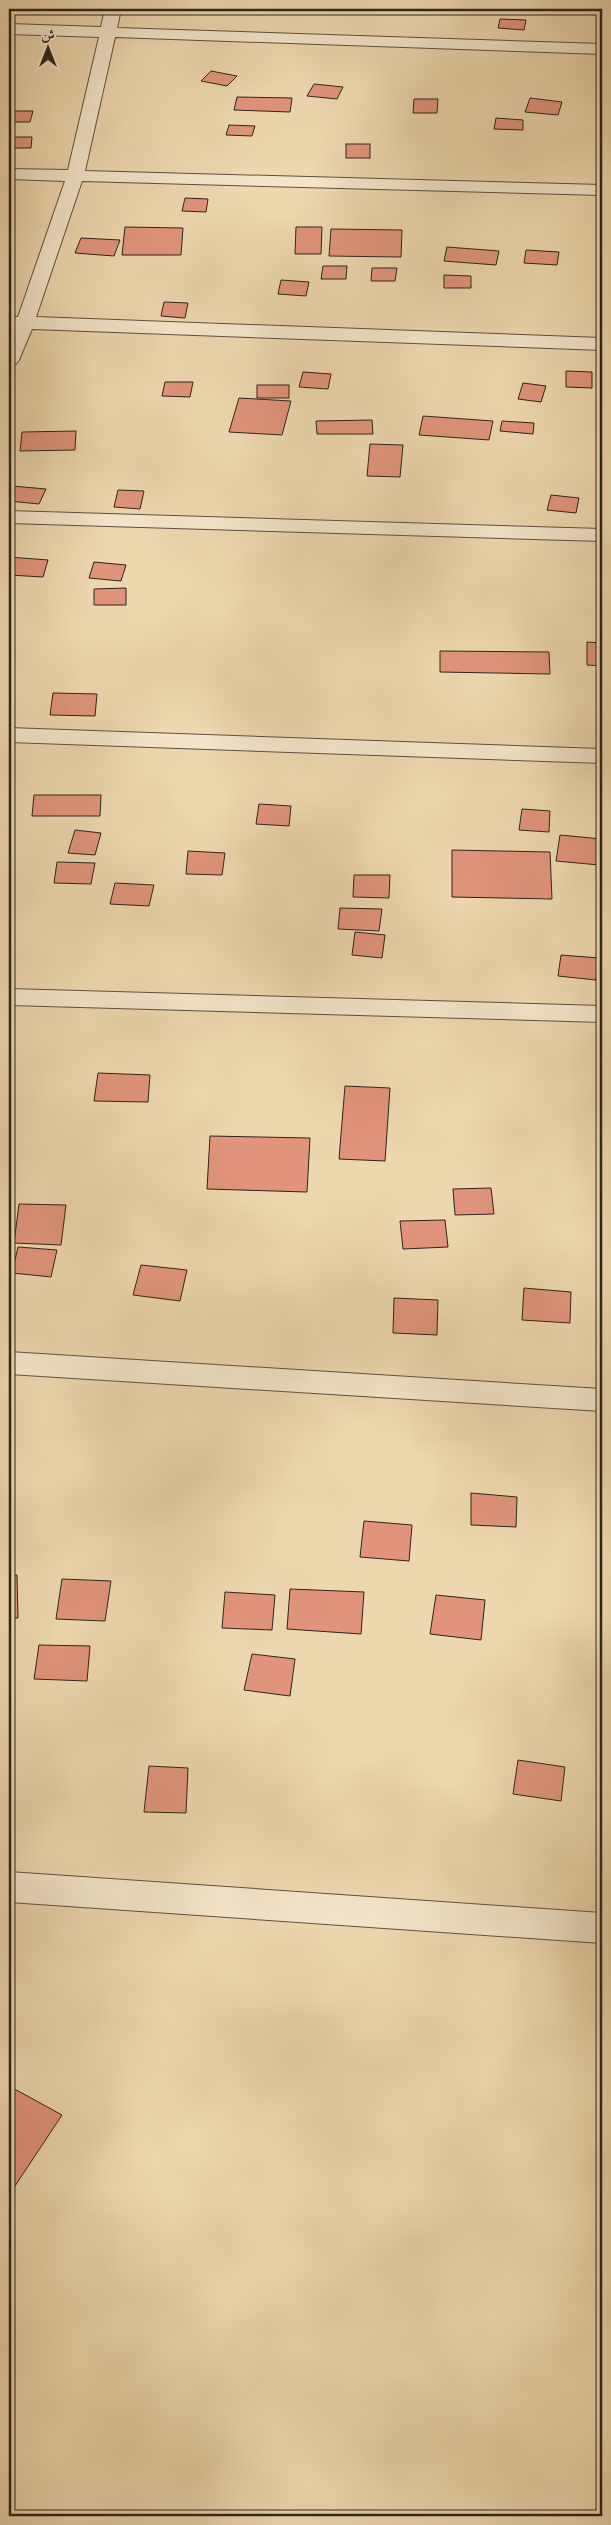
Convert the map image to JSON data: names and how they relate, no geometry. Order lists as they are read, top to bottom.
{
  "north": "top"
}
